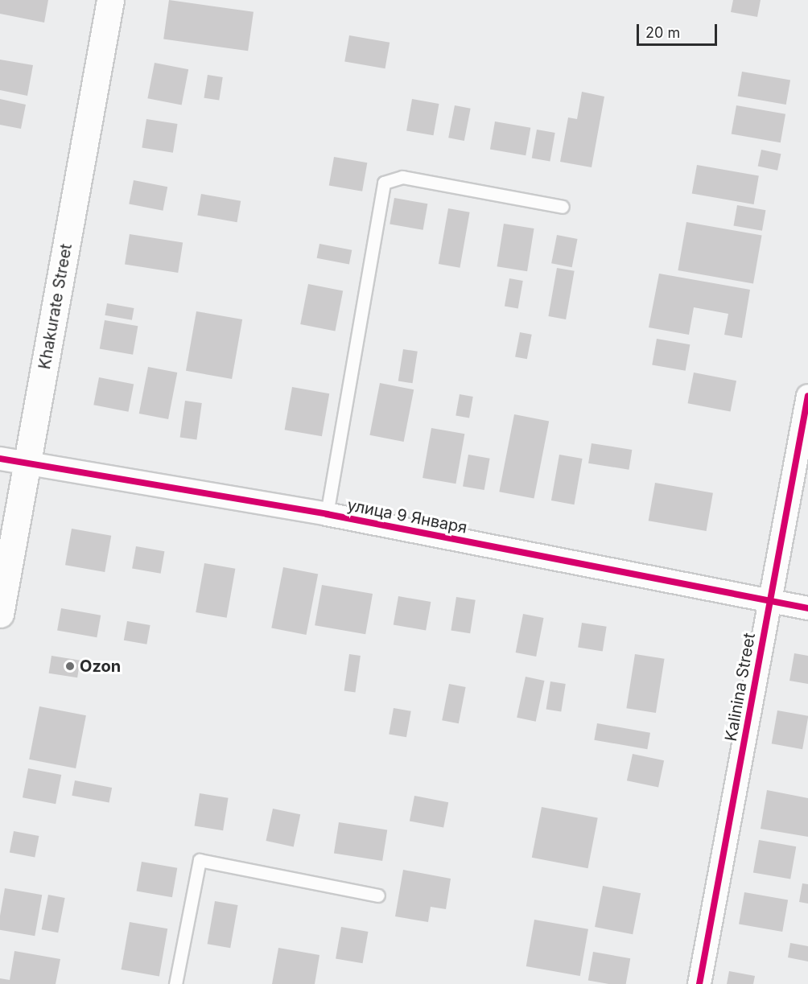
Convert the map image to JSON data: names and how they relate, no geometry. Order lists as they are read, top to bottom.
{
  "streets": {
    "main road": ["Khakurate Street"],
    "street": ["улица 9 Января", "Kalinina Street"]
  },
  "crossings": [
    ["Khakurate Street", "улица 9 Января"],
    ["улица 9 Января", "Kalinina Street"]
  ],
  "places": ["Ozon"],
  "scale_bar": "20 m"
}
